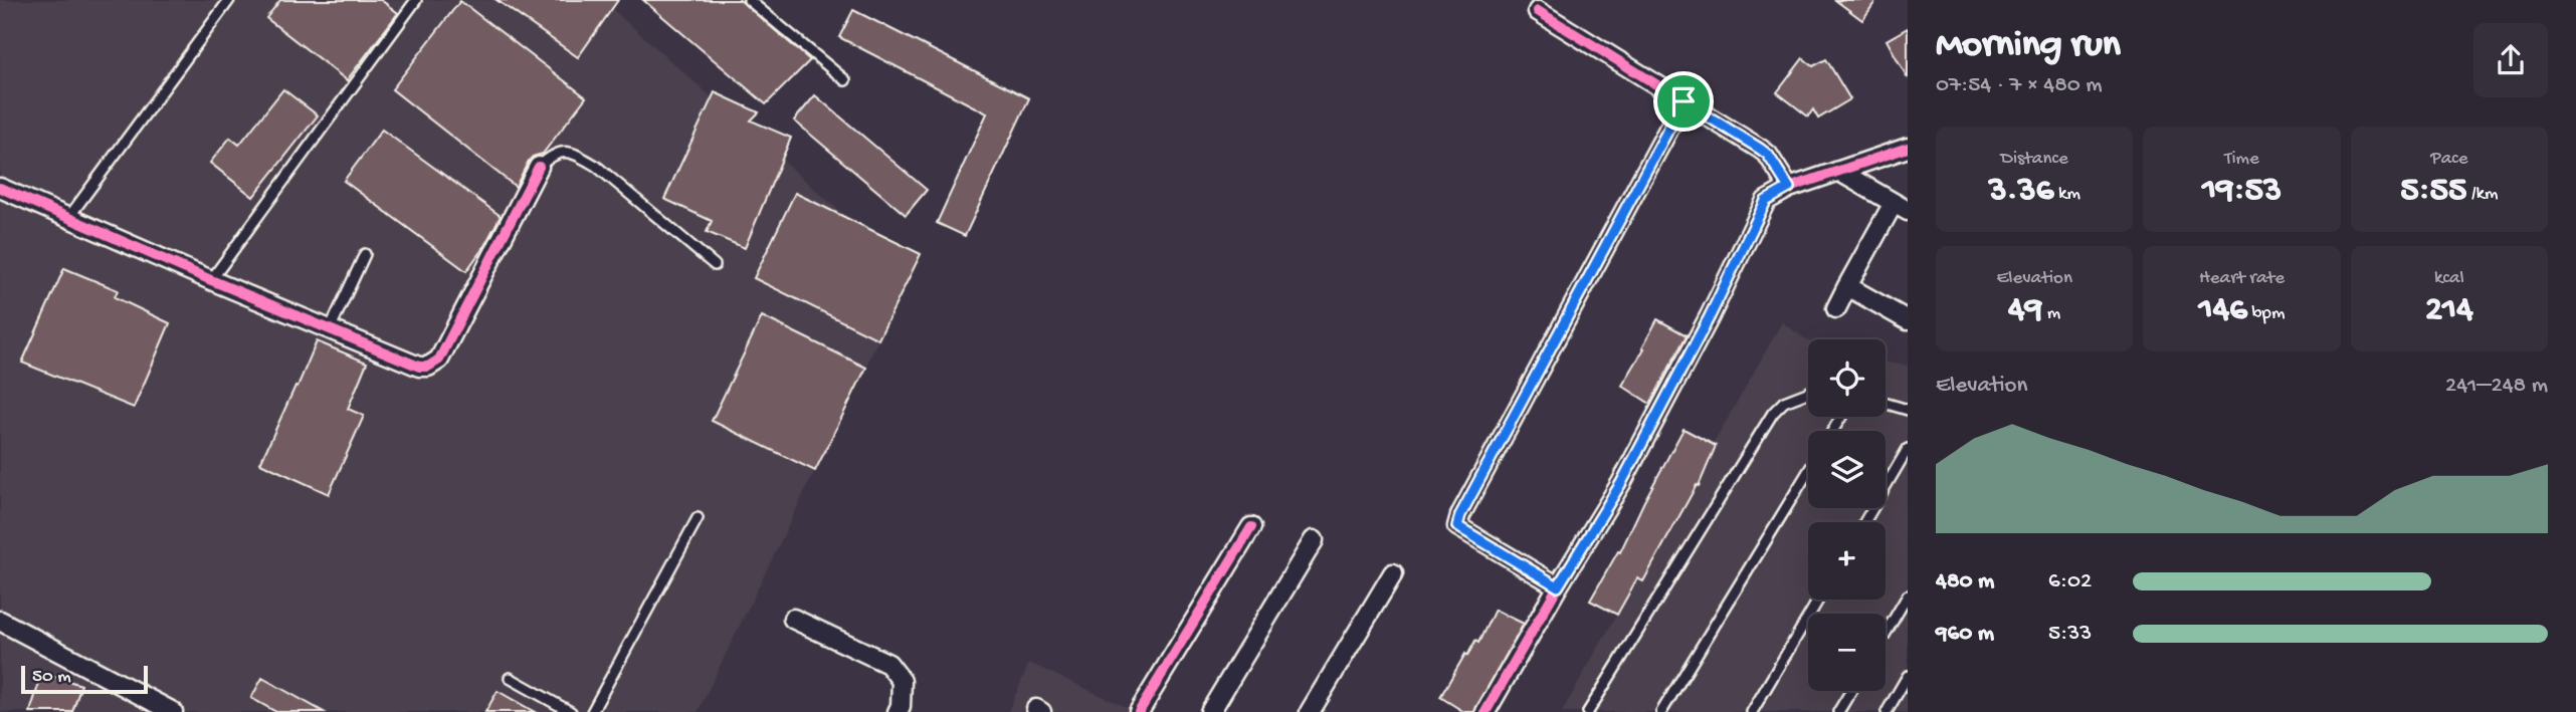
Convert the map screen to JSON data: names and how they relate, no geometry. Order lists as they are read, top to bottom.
{
  "scale_bar": "50 m",
  "page": {
    "heading": ["Morning run", "07:54 · 7 × 480 m"],
    "stats": [
      ["Distance", "3.36 km"],
      ["Time", "19:53"],
      ["Pace", "5:55 /km"],
      ["Elevation", "49 m"],
      ["Heart rate", "146 bpm"],
      ["kcal", "214"]
    ],
    "map_buttons": ["+", "−"],
    "chart": ["Elevation", "241–248 m"],
    "list": [
      {
        "name": "480 m",
        "note": "6:02"
      },
      {
        "name": "960 m",
        "note": "5:33"
      }
    ],
    "scale": "50 m"
  }
}
